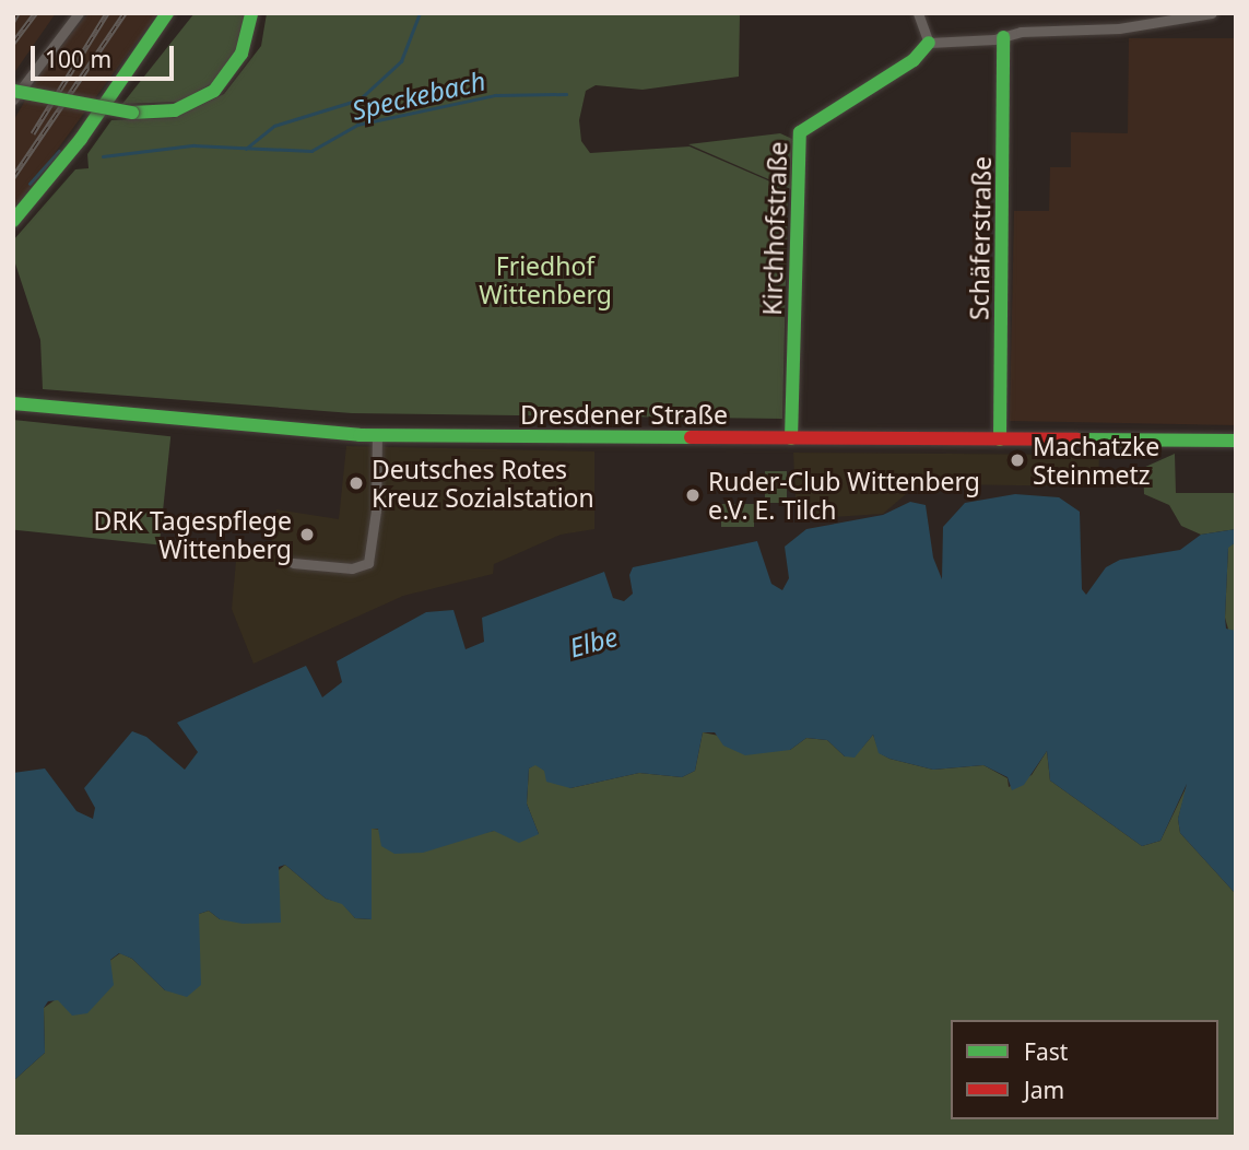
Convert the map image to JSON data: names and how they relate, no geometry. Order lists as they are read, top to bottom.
{
  "streets": {
    "main road": ["Kirchhofstraße", "Schäferstraße", "Dresdener Straße"]
  },
  "crossings": [
    ["Kirchhofstraße", "Dresdener Straße"],
    ["Schäferstraße", "Dresdener Straße"]
  ],
  "water": ["Speckebach", "Elbe"],
  "parks": ["Friedhof Wittenberg"],
  "places": [
    "Machatzke Steinmetz",
    "Deutsches Rotes Kreuz Sozialstation",
    "Ruder-Club Wittenberg e.V. E. Tilch",
    "DRK Tagespflege Wittenberg"
  ],
  "legend": ["Fast", "Jam"],
  "scale_bar": "100 m"
}
